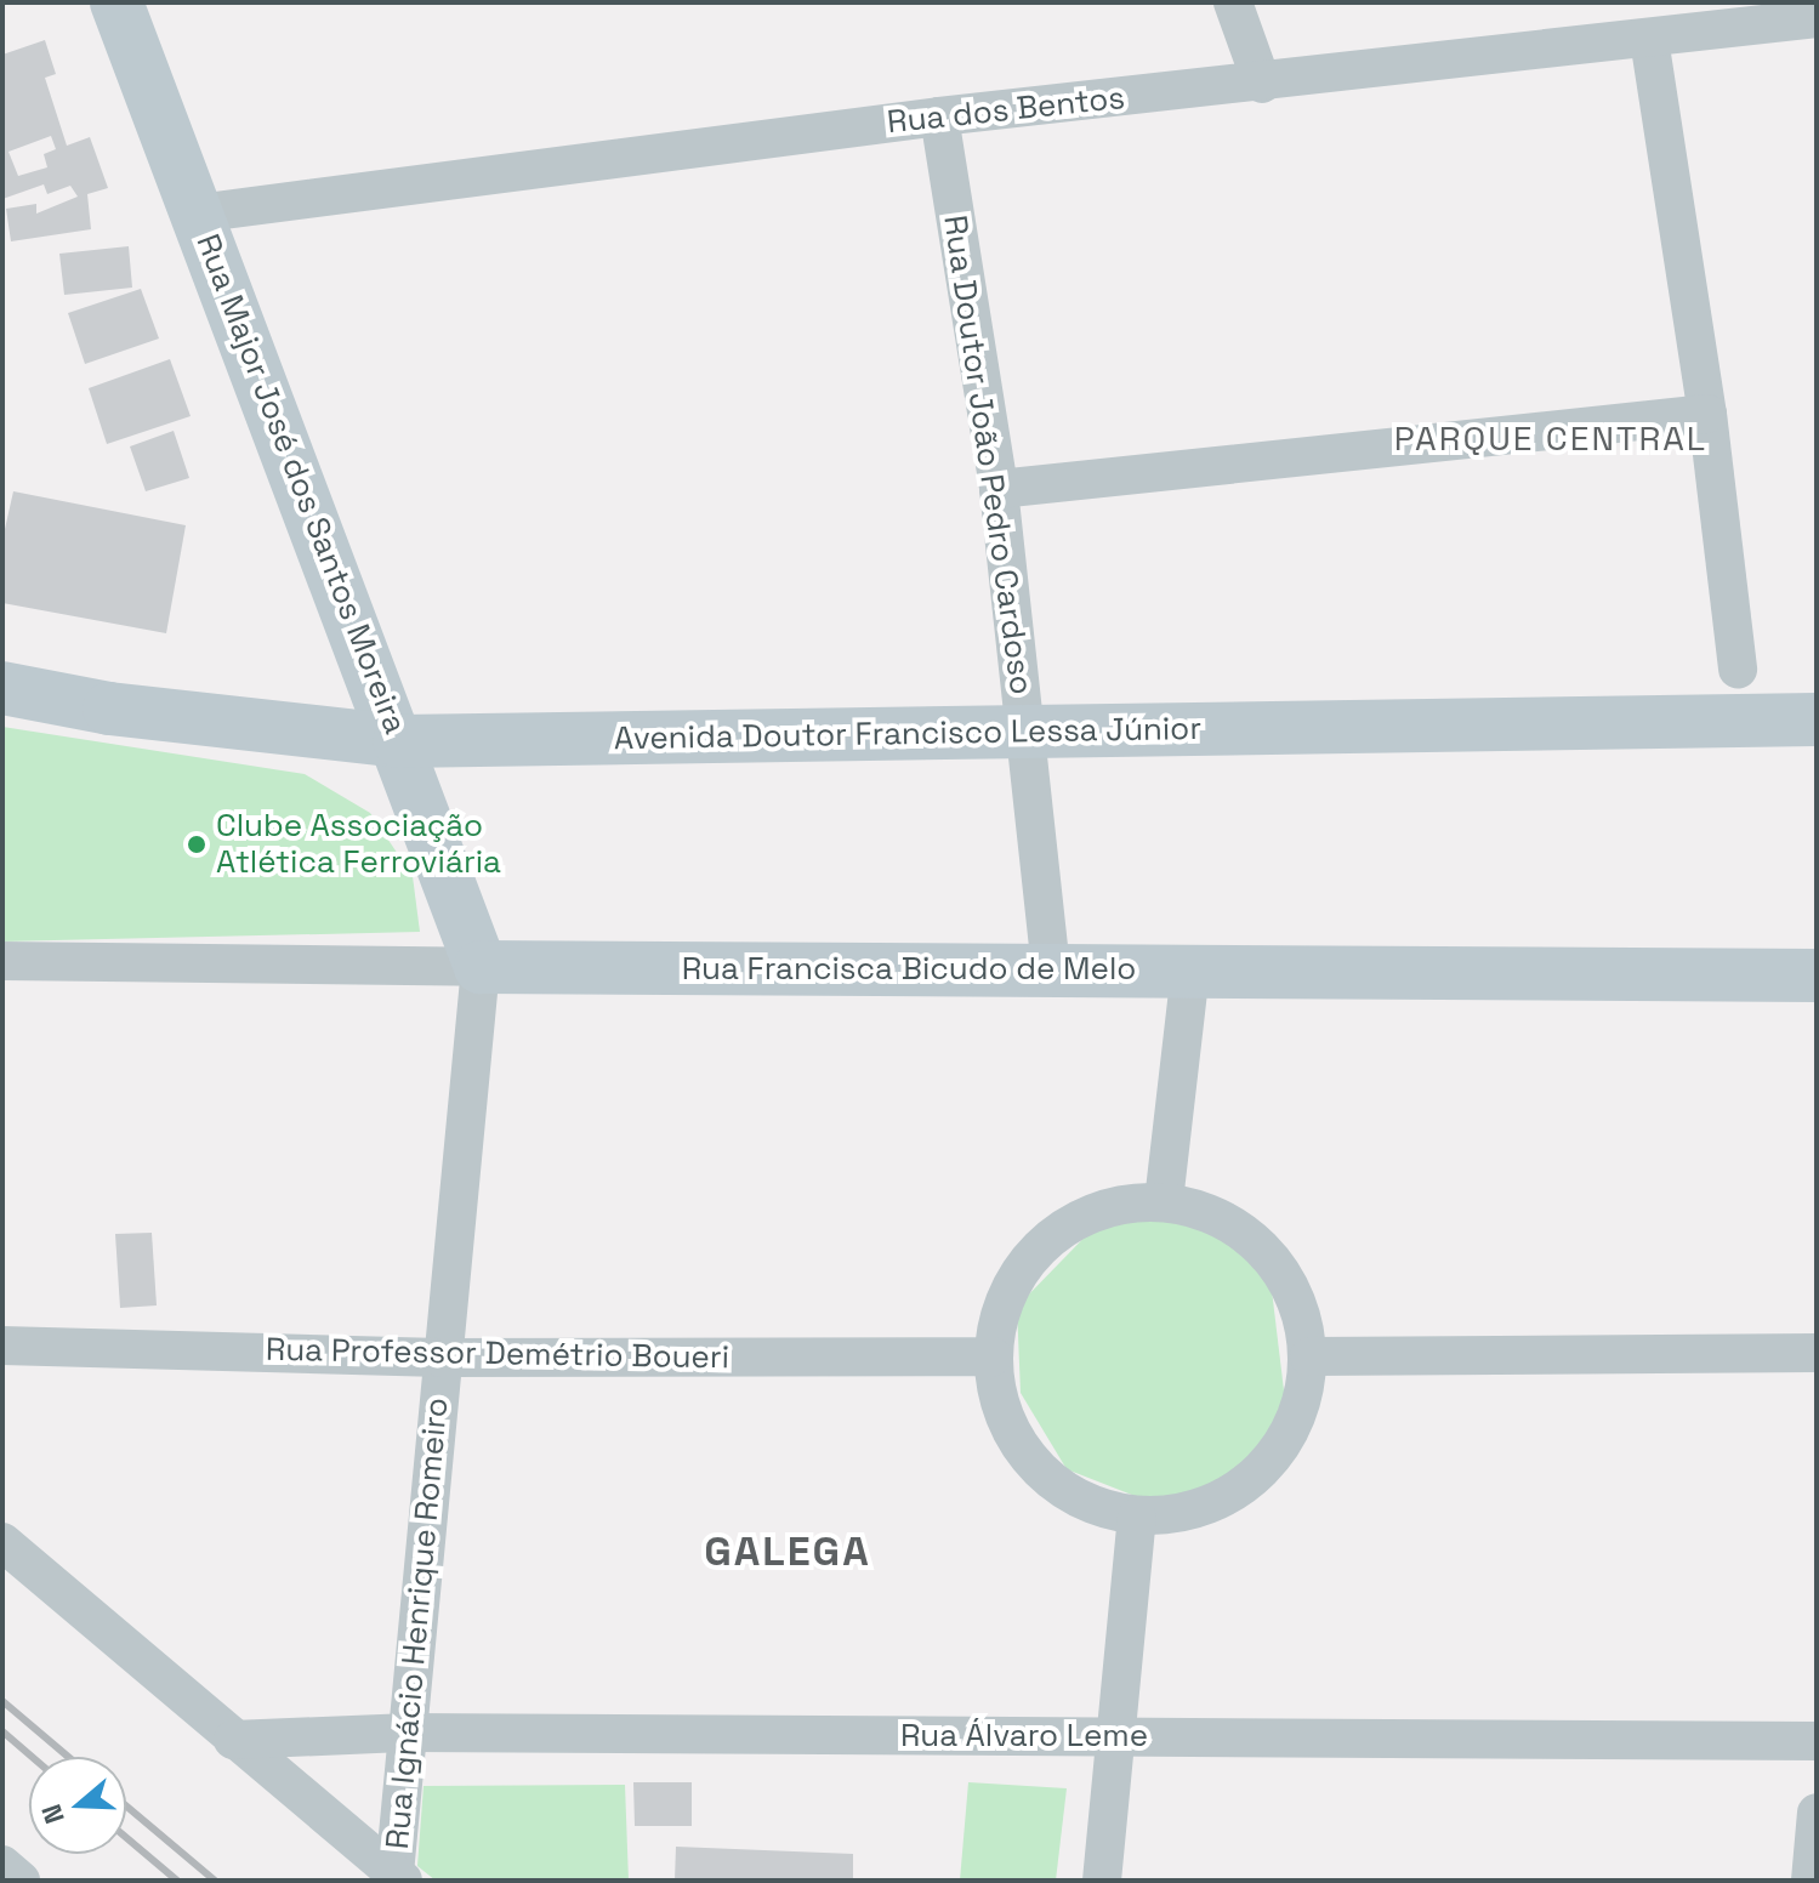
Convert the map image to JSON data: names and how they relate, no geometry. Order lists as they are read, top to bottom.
{
  "streets": {
    "street": [
      "Rua dos Bentos",
      "Rua Doutor João Pedro Cardoso",
      "Rua Major José dos Santos Moreira",
      "Avenida Doutor Francisco Lessa Júnior",
      "Rua Francisca Bicudo de Melo",
      "Rua Professor Demétrio Boueri",
      "Rua Ignácio Henrique Romeiro",
      "Rua Álvaro Leme"
    ]
  },
  "crossings": [
    ["Rua dos Bentos", "Rua Doutor João Pedro Cardoso"],
    ["Rua dos Bentos", "Rua Major José dos Santos Moreira"],
    ["Rua Doutor João Pedro Cardoso", "Avenida Doutor Francisco Lessa Júnior"],
    ["Rua Doutor João Pedro Cardoso", "Rua Francisca Bicudo de Melo"],
    ["Rua Major José dos Santos Moreira", "Avenida Doutor Francisco Lessa Júnior"],
    ["Rua Major José dos Santos Moreira", "Rua Francisca Bicudo de Melo"],
    ["Rua Major José dos Santos Moreira", "Rua Ignácio Henrique Romeiro"],
    ["Rua Francisca Bicudo de Melo", "Rua Ignácio Henrique Romeiro"],
    ["Rua Professor Demétrio Boueri", "Rua Ignácio Henrique Romeiro"],
    ["Rua Ignácio Henrique Romeiro", "Rua Álvaro Leme"]
  ],
  "districts": ["PARQUE CENTRAL", "GALEGA"],
  "places": ["Clube Associação Atlética Ferroviária"],
  "north": "left"
}
